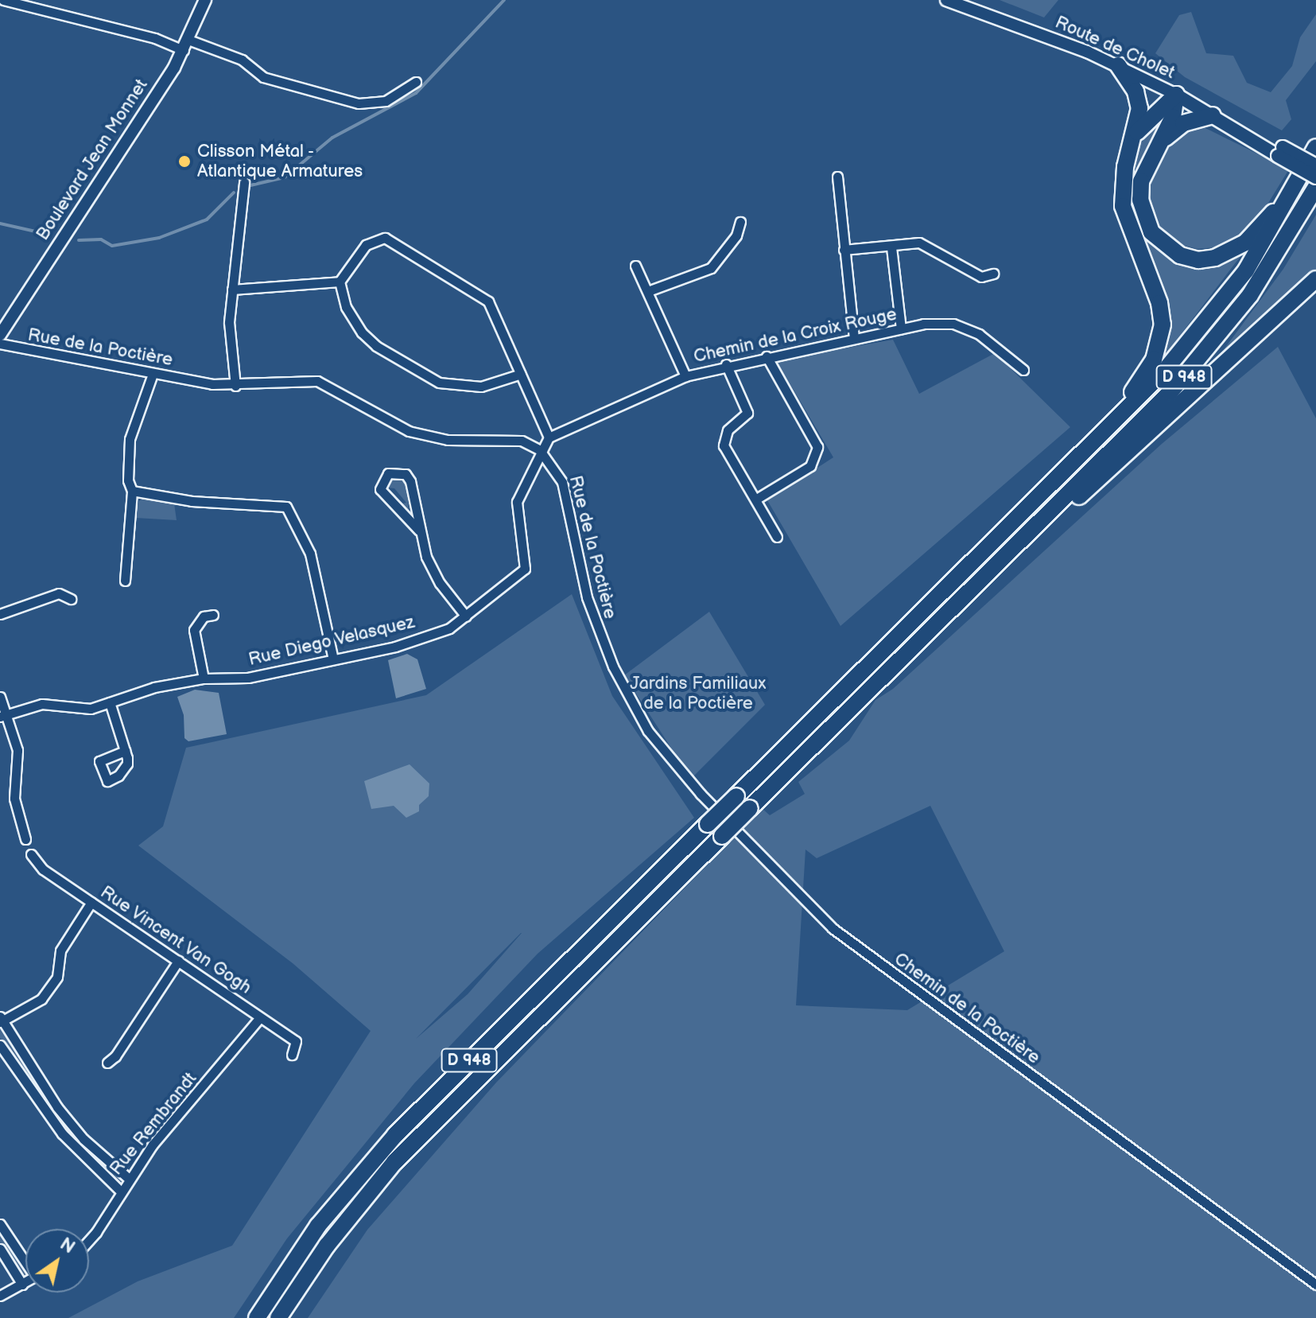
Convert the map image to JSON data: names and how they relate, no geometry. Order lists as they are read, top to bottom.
{
  "streets": {
    "highway": ["D 948"],
    "main road": ["Route de Cholet", "Boulevard Jean Monnet"],
    "street": [
      "Chemin de la Croix Rouge",
      "Rue de la Poctière",
      "Rue Diego Velasquez",
      "Rue Vincent Van Gogh",
      "Chemin de la Poctière",
      "Rue Rembrandt"
    ]
  },
  "crossings": [
    ["Chemin de la Croix Rouge", "Rue de la Poctière"],
    ["Chemin de la Croix Rouge", "Rue Diego Velasquez"],
    ["Rue de la Poctière", "Rue Diego Velasquez"],
    ["Rue de la Poctière", "Chemin de la Poctière"],
    ["Rue Vincent Van Gogh", "Rue Rembrandt"]
  ],
  "parks": ["Jardins Familiaux de la Poctière"],
  "places": ["Clisson Métal - Atlantique Armatures"],
  "north": "top right"
}
